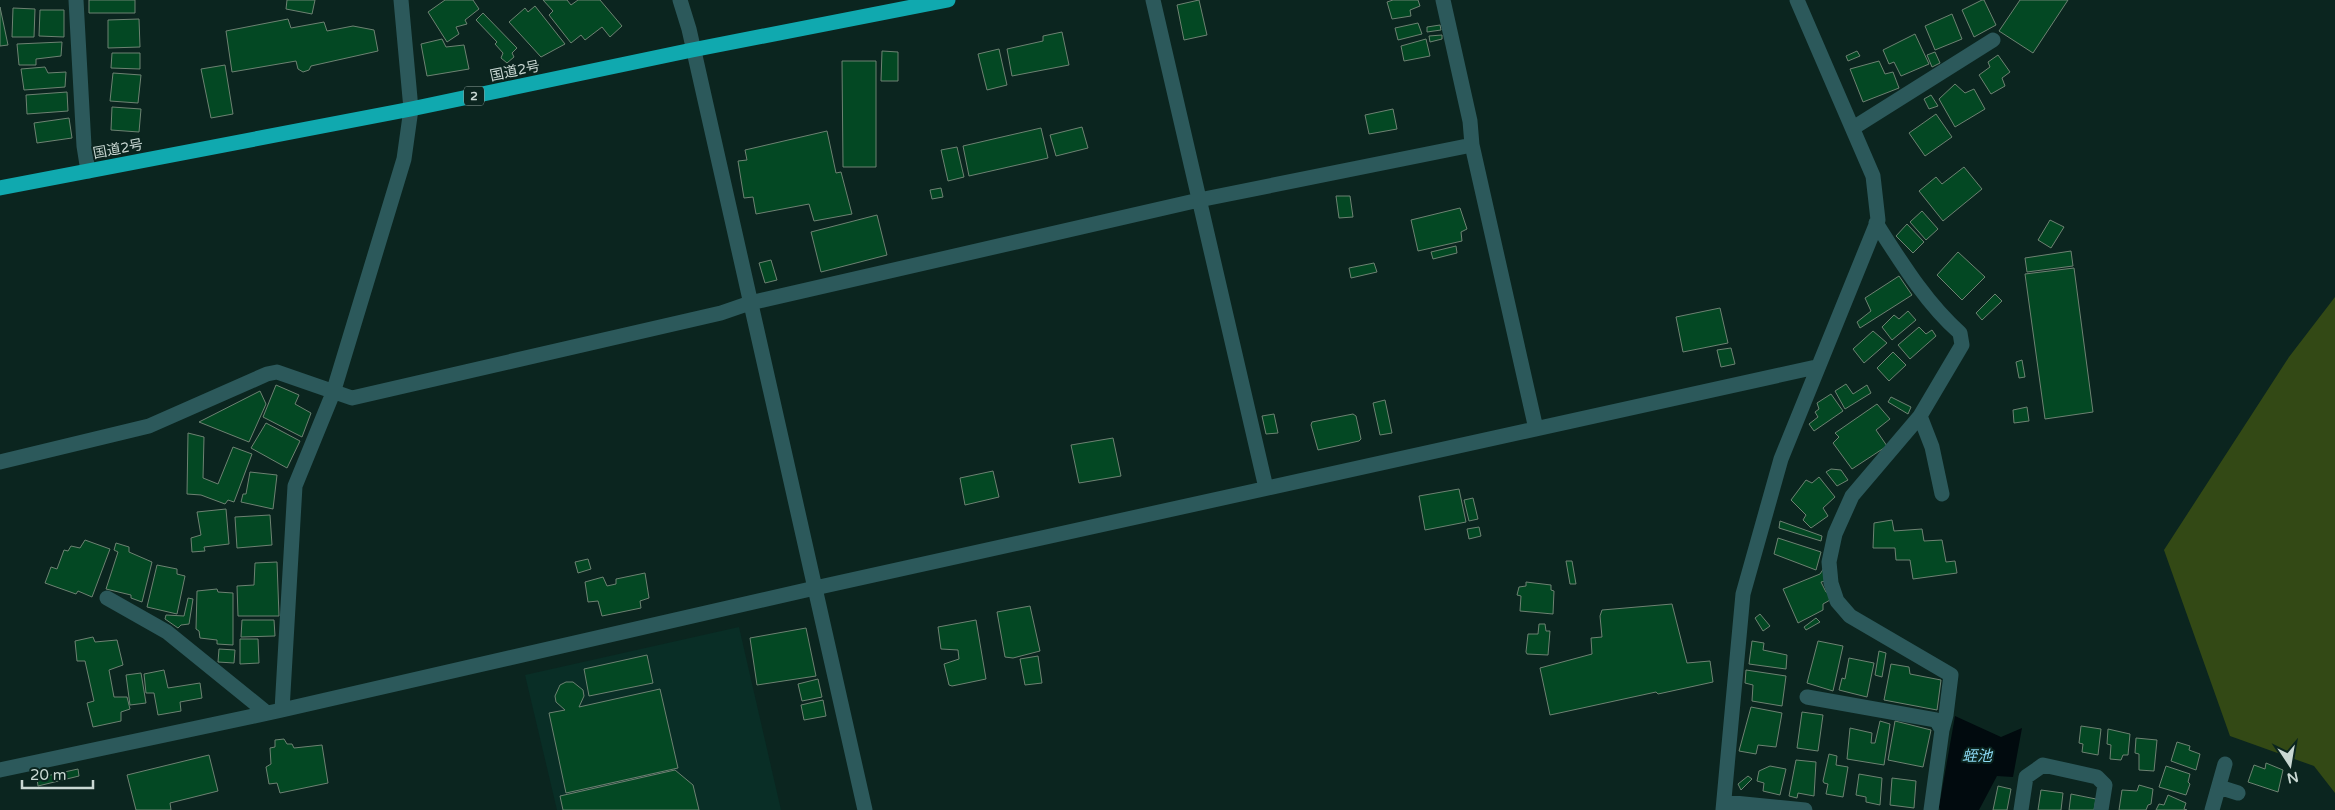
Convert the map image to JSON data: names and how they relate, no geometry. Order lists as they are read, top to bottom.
{
  "streets": {
    "highway": ["国道2号", "2"]
  },
  "water": ["蛭池"],
  "scale_bar": "20 m",
  "north": "bottom"
}
